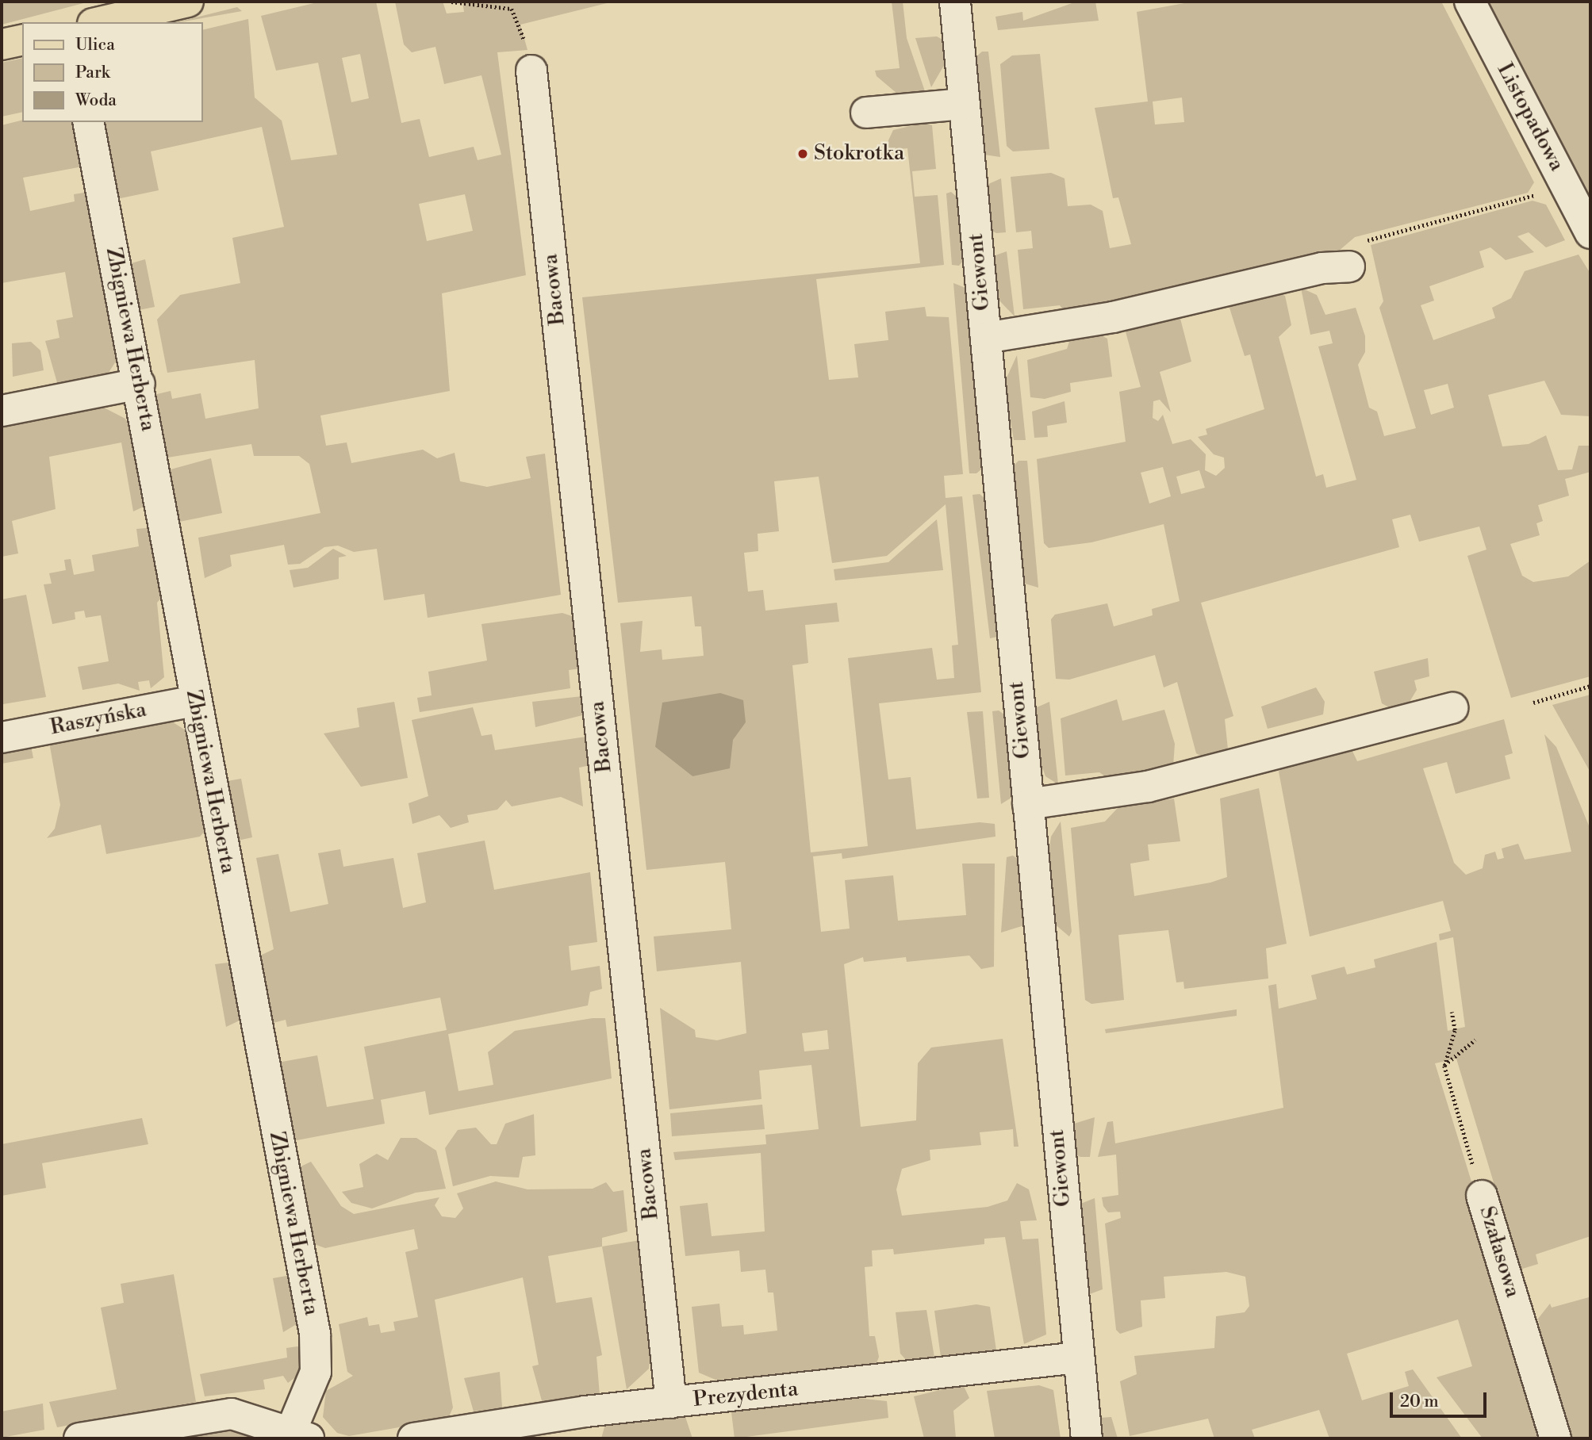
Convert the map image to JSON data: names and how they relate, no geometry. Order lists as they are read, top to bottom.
{
  "streets": {
    "street": [
      "Listopadowa",
      "Giewont",
      "Bacowa",
      "Zbigniewa Herberta",
      "Raszyńska",
      "Szałasowa",
      "Prezydenta"
    ]
  },
  "crossings": [
    ["Giewont", "Prezydenta"],
    ["Bacowa", "Prezydenta"],
    ["Zbigniewa Herberta", "Raszyńska"]
  ],
  "places": ["Stokrotka"],
  "legend": ["Ulica", "Park", "Woda"],
  "scale_bar": "20 m"
}
